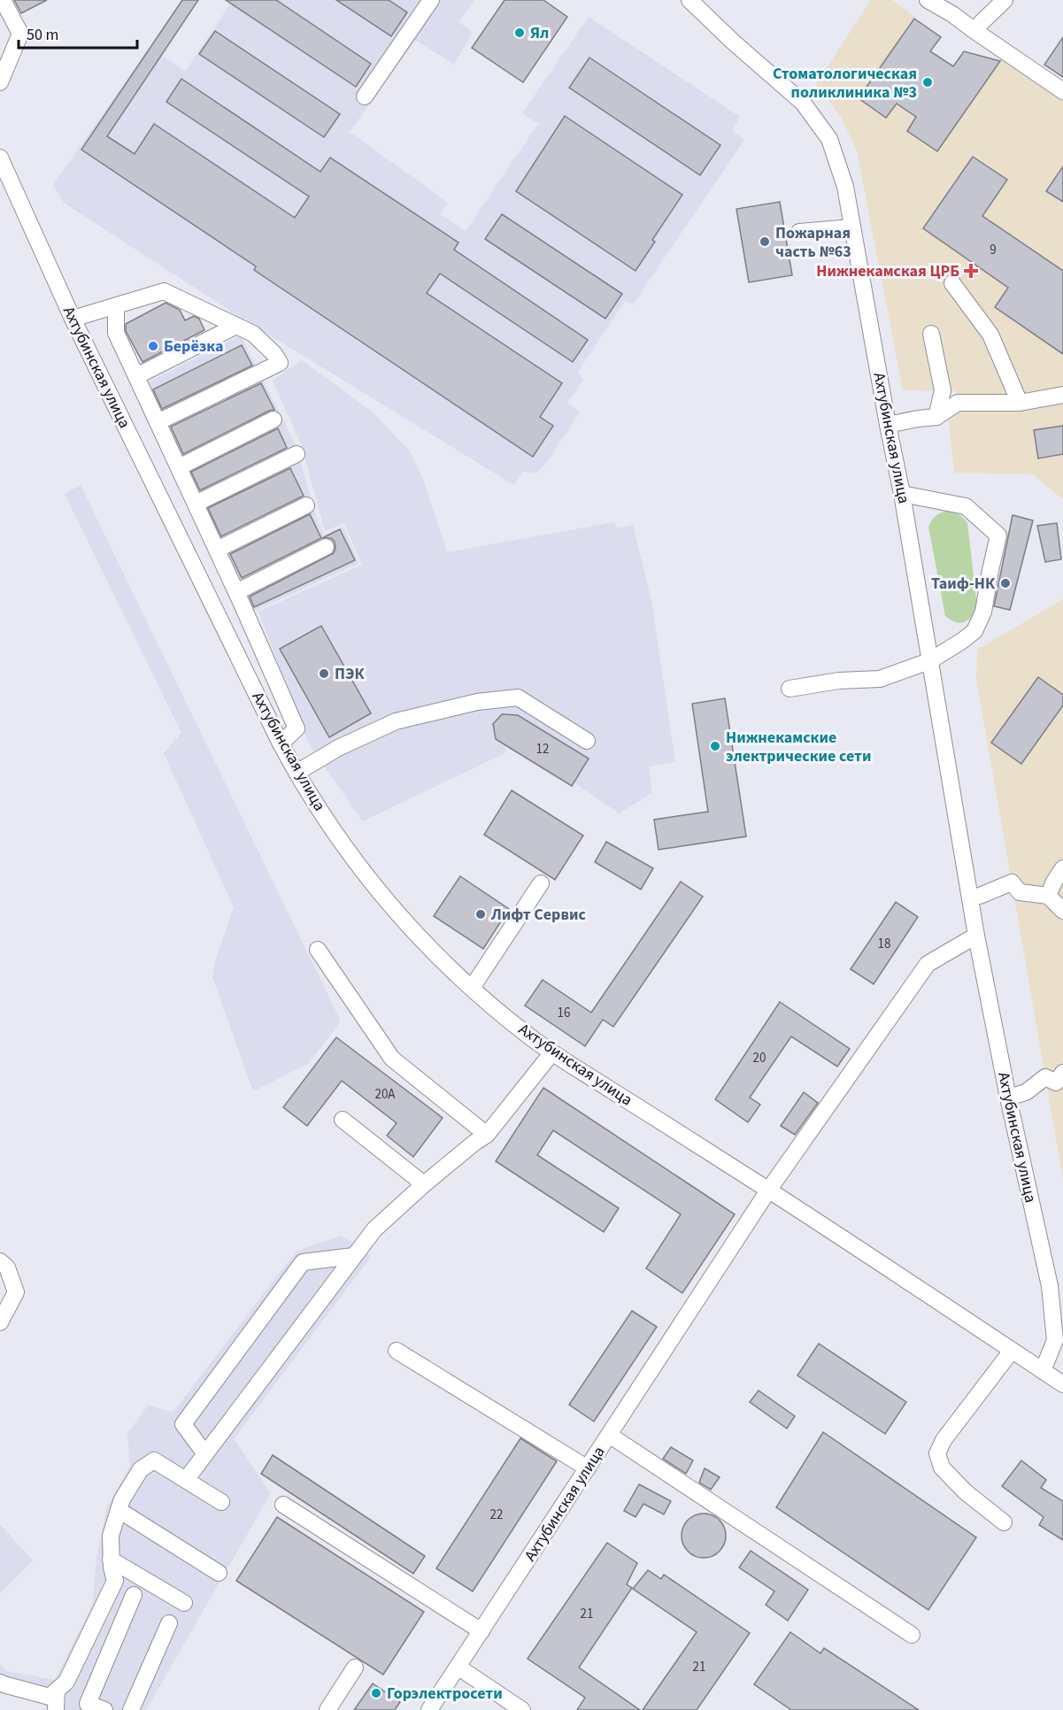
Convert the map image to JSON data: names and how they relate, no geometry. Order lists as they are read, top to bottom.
{
  "streets": {
    "street": ["Ахтубинская улица"]
  },
  "places": {
    "other": [
      "Ял",
      "Стоматологическая поликлиника №3",
      "Пожарная часть №63",
      "Берёзка",
      "Таиф-НК",
      "ПЭК",
      "Нижнекамские электрические сети",
      "Лифт Сервис",
      "Горэлектросети"
    ],
    "health": ["Нижнекамская ЦРБ"]
  },
  "house_numbers": [
    "9",
    "12",
    "18",
    "16",
    "20",
    "20А",
    "22",
    "21",
    "21"
  ],
  "scale_bar": "50 m"
}
